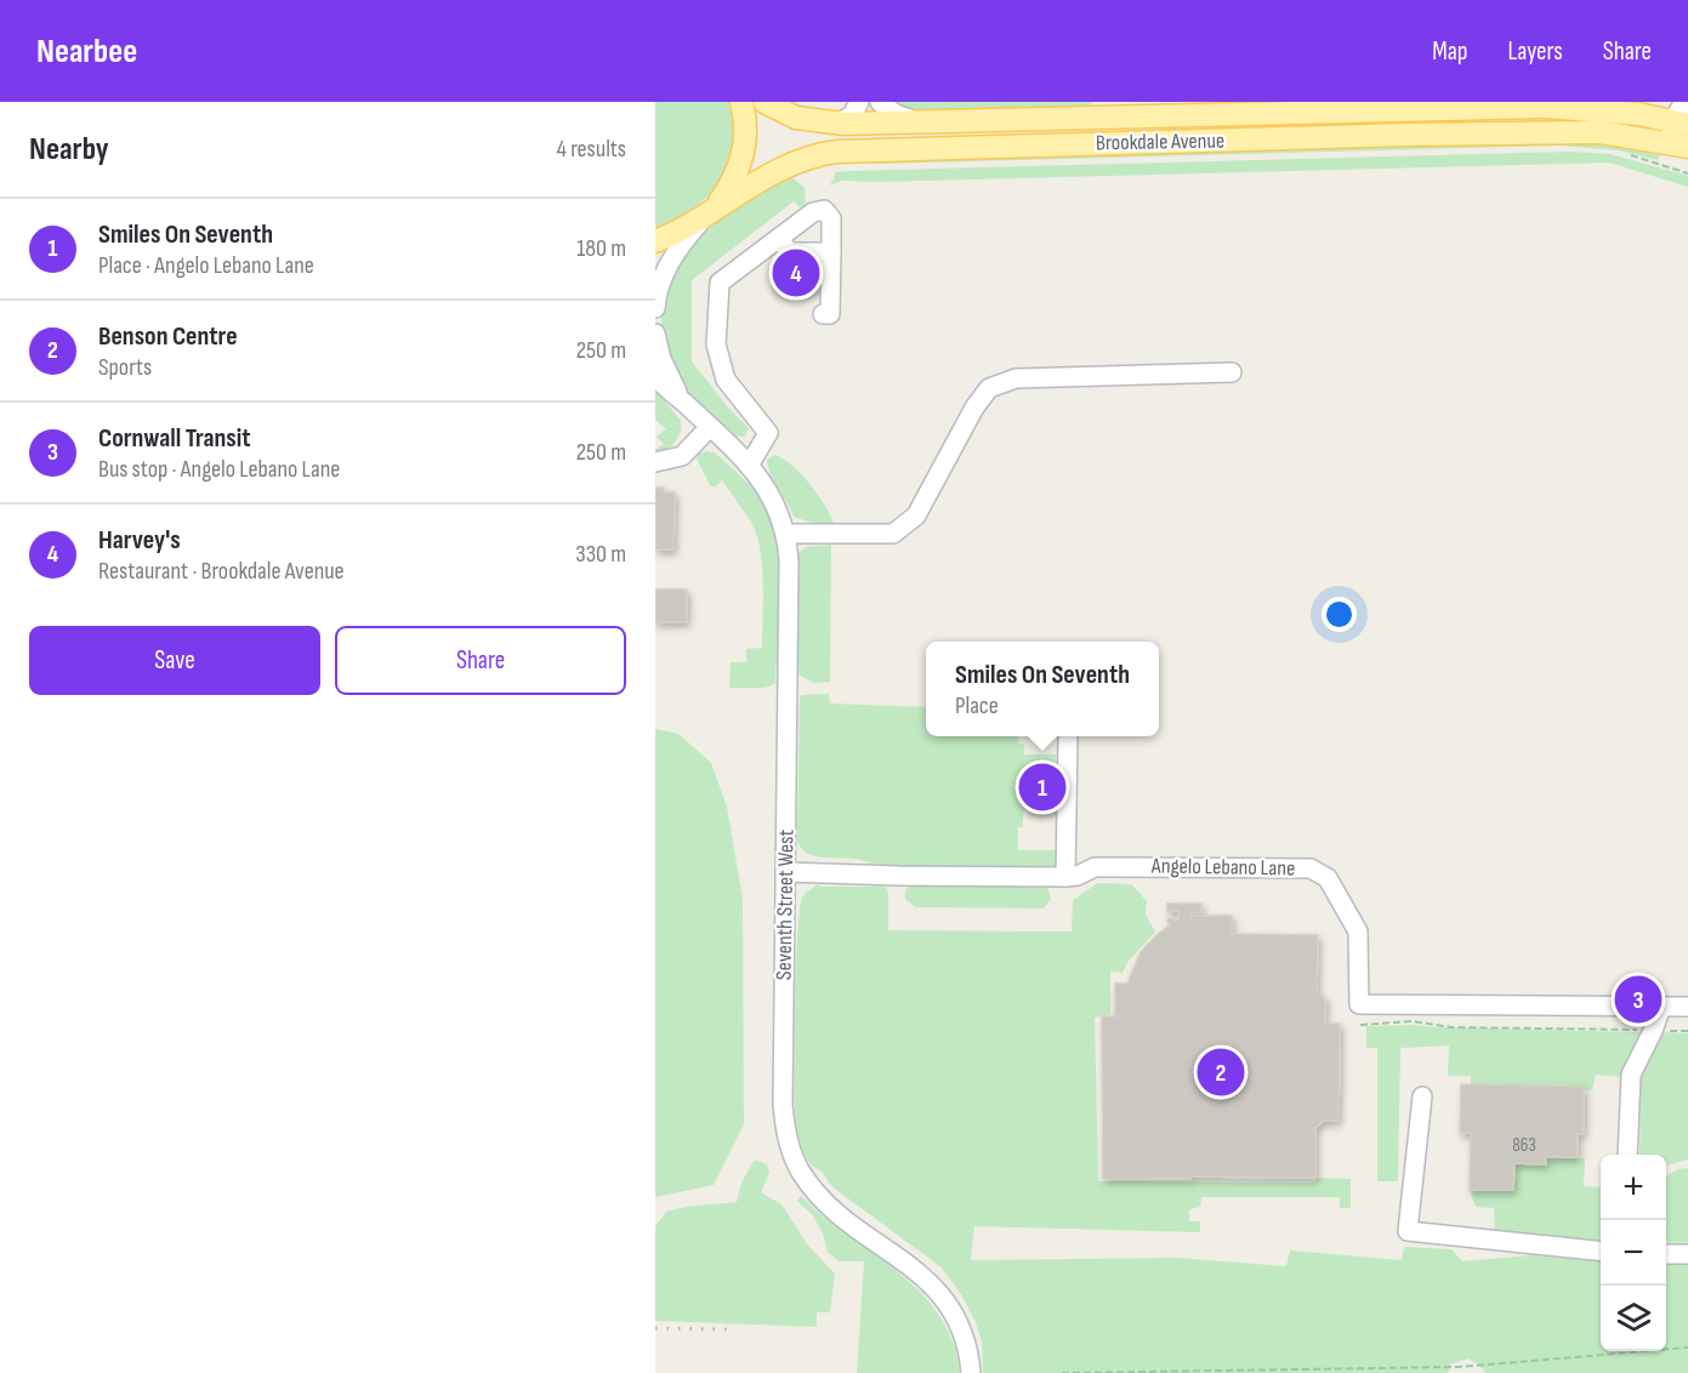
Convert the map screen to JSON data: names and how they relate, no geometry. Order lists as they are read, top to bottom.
{
  "streets": {
    "main road": ["Brookdale Avenue"],
    "street": ["Angelo Lebano Lane", "Seventh Street West"]
  },
  "crossings": [
    ["Angelo Lebano Lane", "Seventh Street West"]
  ],
  "house_numbers": ["863"],
  "page": {
    "header": "Nearbee",
    "nav": ["Map", "Layers", "Share"],
    "heading": ["Nearby", "4 results"],
    "list": [
      {
        "mark": "1",
        "name": "Smiles On Seventh",
        "note": "Place · Angelo Lebano Lane",
        "value": "180 m"
      },
      {
        "mark": "2",
        "name": "Benson Centre",
        "note": "Sports",
        "value": "250 m"
      },
      {
        "mark": "3",
        "name": "Cornwall Transit",
        "note": "Bus stop · Angelo Lebano Lane",
        "value": "250 m"
      },
      {
        "mark": "4",
        "name": "Harvey's",
        "note": "Restaurant · Brookdale Avenue",
        "value": "330 m"
      }
    ],
    "pins": [
      "4",
      "1",
      "3",
      "2"
    ],
    "buttons": ["Save", "Share"],
    "popup": ["Smiles On Seventh", "Place"],
    "map_buttons": ["+", "−"]
  }
}
